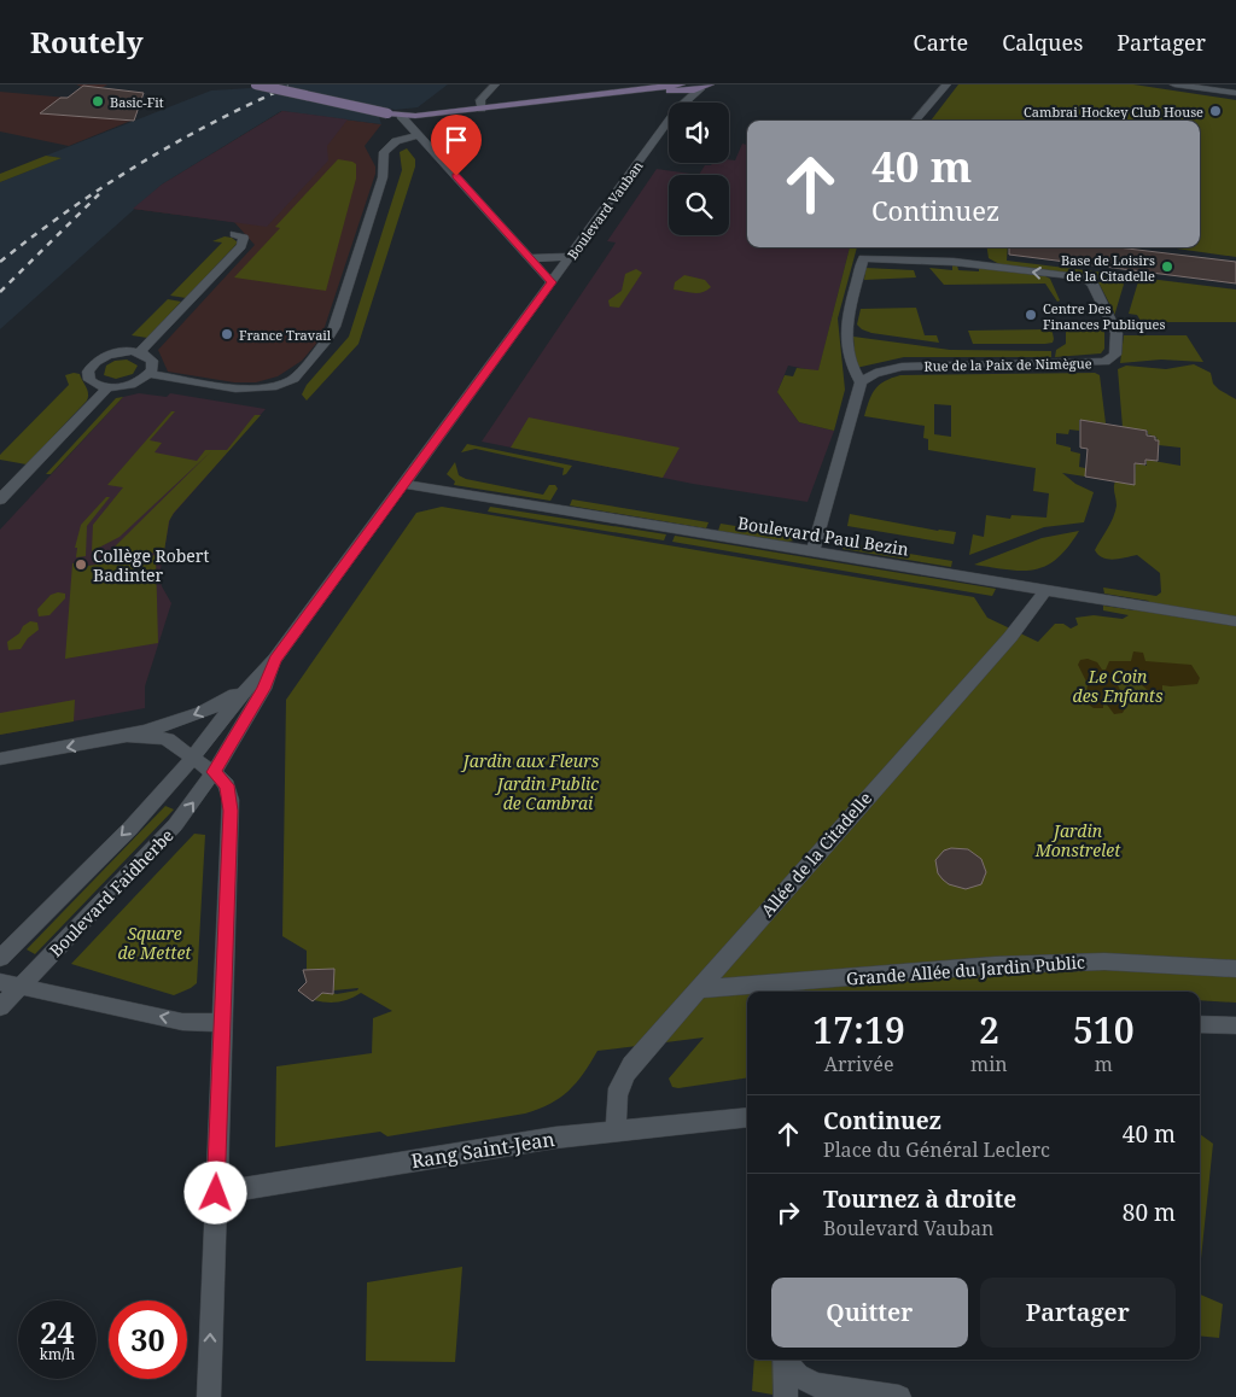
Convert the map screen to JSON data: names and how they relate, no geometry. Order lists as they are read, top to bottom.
{
  "streets": {
    "street": [
      "Boulevard Vauban",
      "Rue de la Paix de Nimègue",
      "Boulevard Paul Bezin",
      "Allée de la Citadelle",
      "Boulevard Faidherbe",
      "Grande Allée du Jardin Public",
      "Rang Saint-Jean"
    ]
  },
  "crossings": [
    ["Boulevard Vauban", "Boulevard Paul Bezin"],
    ["Boulevard Vauban", "Boulevard Faidherbe"],
    ["Boulevard Paul Bezin", "Allée de la Citadelle"],
    ["Allée de la Citadelle", "Grande Allée du Jardin Public"],
    ["Allée de la Citadelle", "Rang Saint-Jean"]
  ],
  "parks": [
    "Le Coin des Enfants",
    "Jardin aux Fleurs",
    "Jardin Public de Cambrai",
    "Jardin Monstrelet",
    "Square de Mettet"
  ],
  "places": [
    "Basic-Fit",
    "Cambrai Hockey Club House",
    "Base de Loisirs de la Citadelle",
    "Centre Des Finances Publiques",
    "France Travail",
    "Collège Robert Badinter"
  ],
  "page": {
    "header": "Routely",
    "nav": ["Carte", "Calques", "Partager"],
    "turn": ["40 m", "Continuez"],
    "eta": [
      "17:19",
      "Arrivée",
      "2",
      "min",
      "510",
      "m"
    ],
    "list": [
      {
        "name": "Continuez",
        "note": "Place du Général Leclerc",
        "value": "40 m"
      },
      {
        "name": "Tournez à droite",
        "note": "Boulevard Vauban",
        "value": "80 m"
      }
    ],
    "buttons": ["Quitter", "Partager"],
    "speed": "24 km/h",
    "limit": "30"
  }
}
